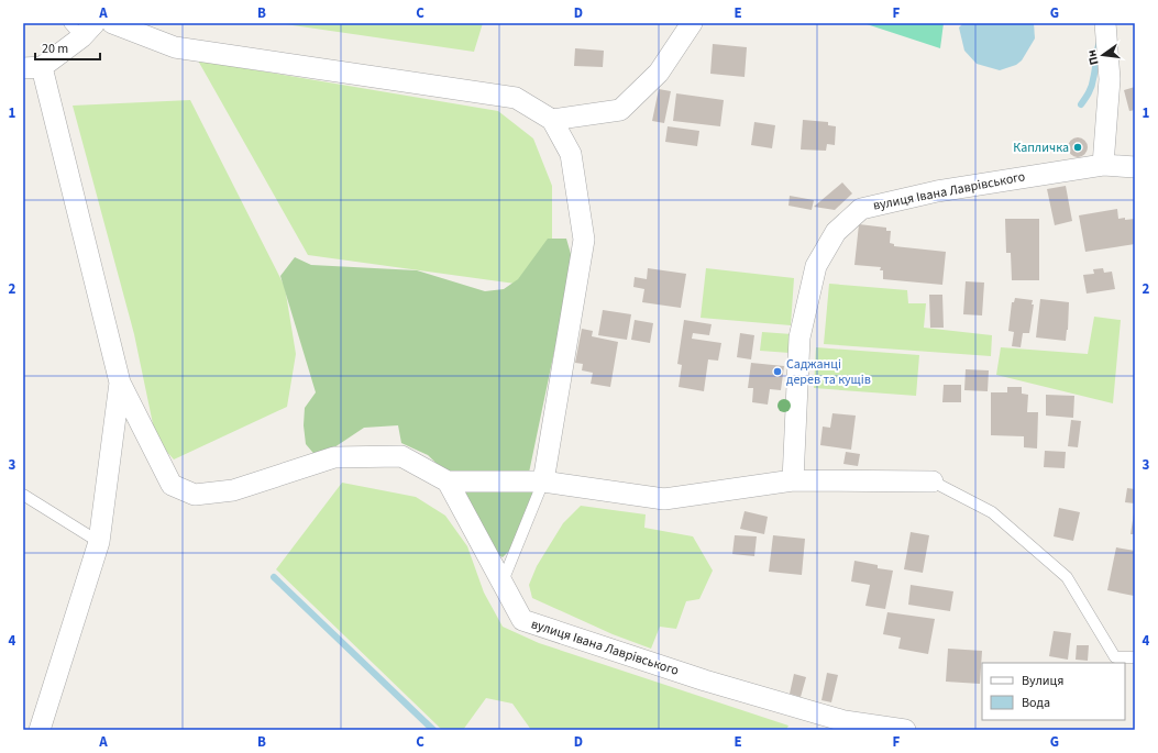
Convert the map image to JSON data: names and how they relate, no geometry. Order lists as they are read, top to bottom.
{
  "streets": {
    "street": ["вулиця Івана Лаврівського"]
  },
  "places": ["Капличка", "Саджанці дерев та кущів"],
  "legend": ["Вулиця", "Вода"],
  "scale_bar": "20 m",
  "north": "left",
  "grid": {
    "columns": [
      "A",
      "B",
      "C",
      "D",
      "E",
      "F",
      "G"
    ],
    "rows": [
      "1",
      "2",
      "3",
      "4"
    ]
  }
}
